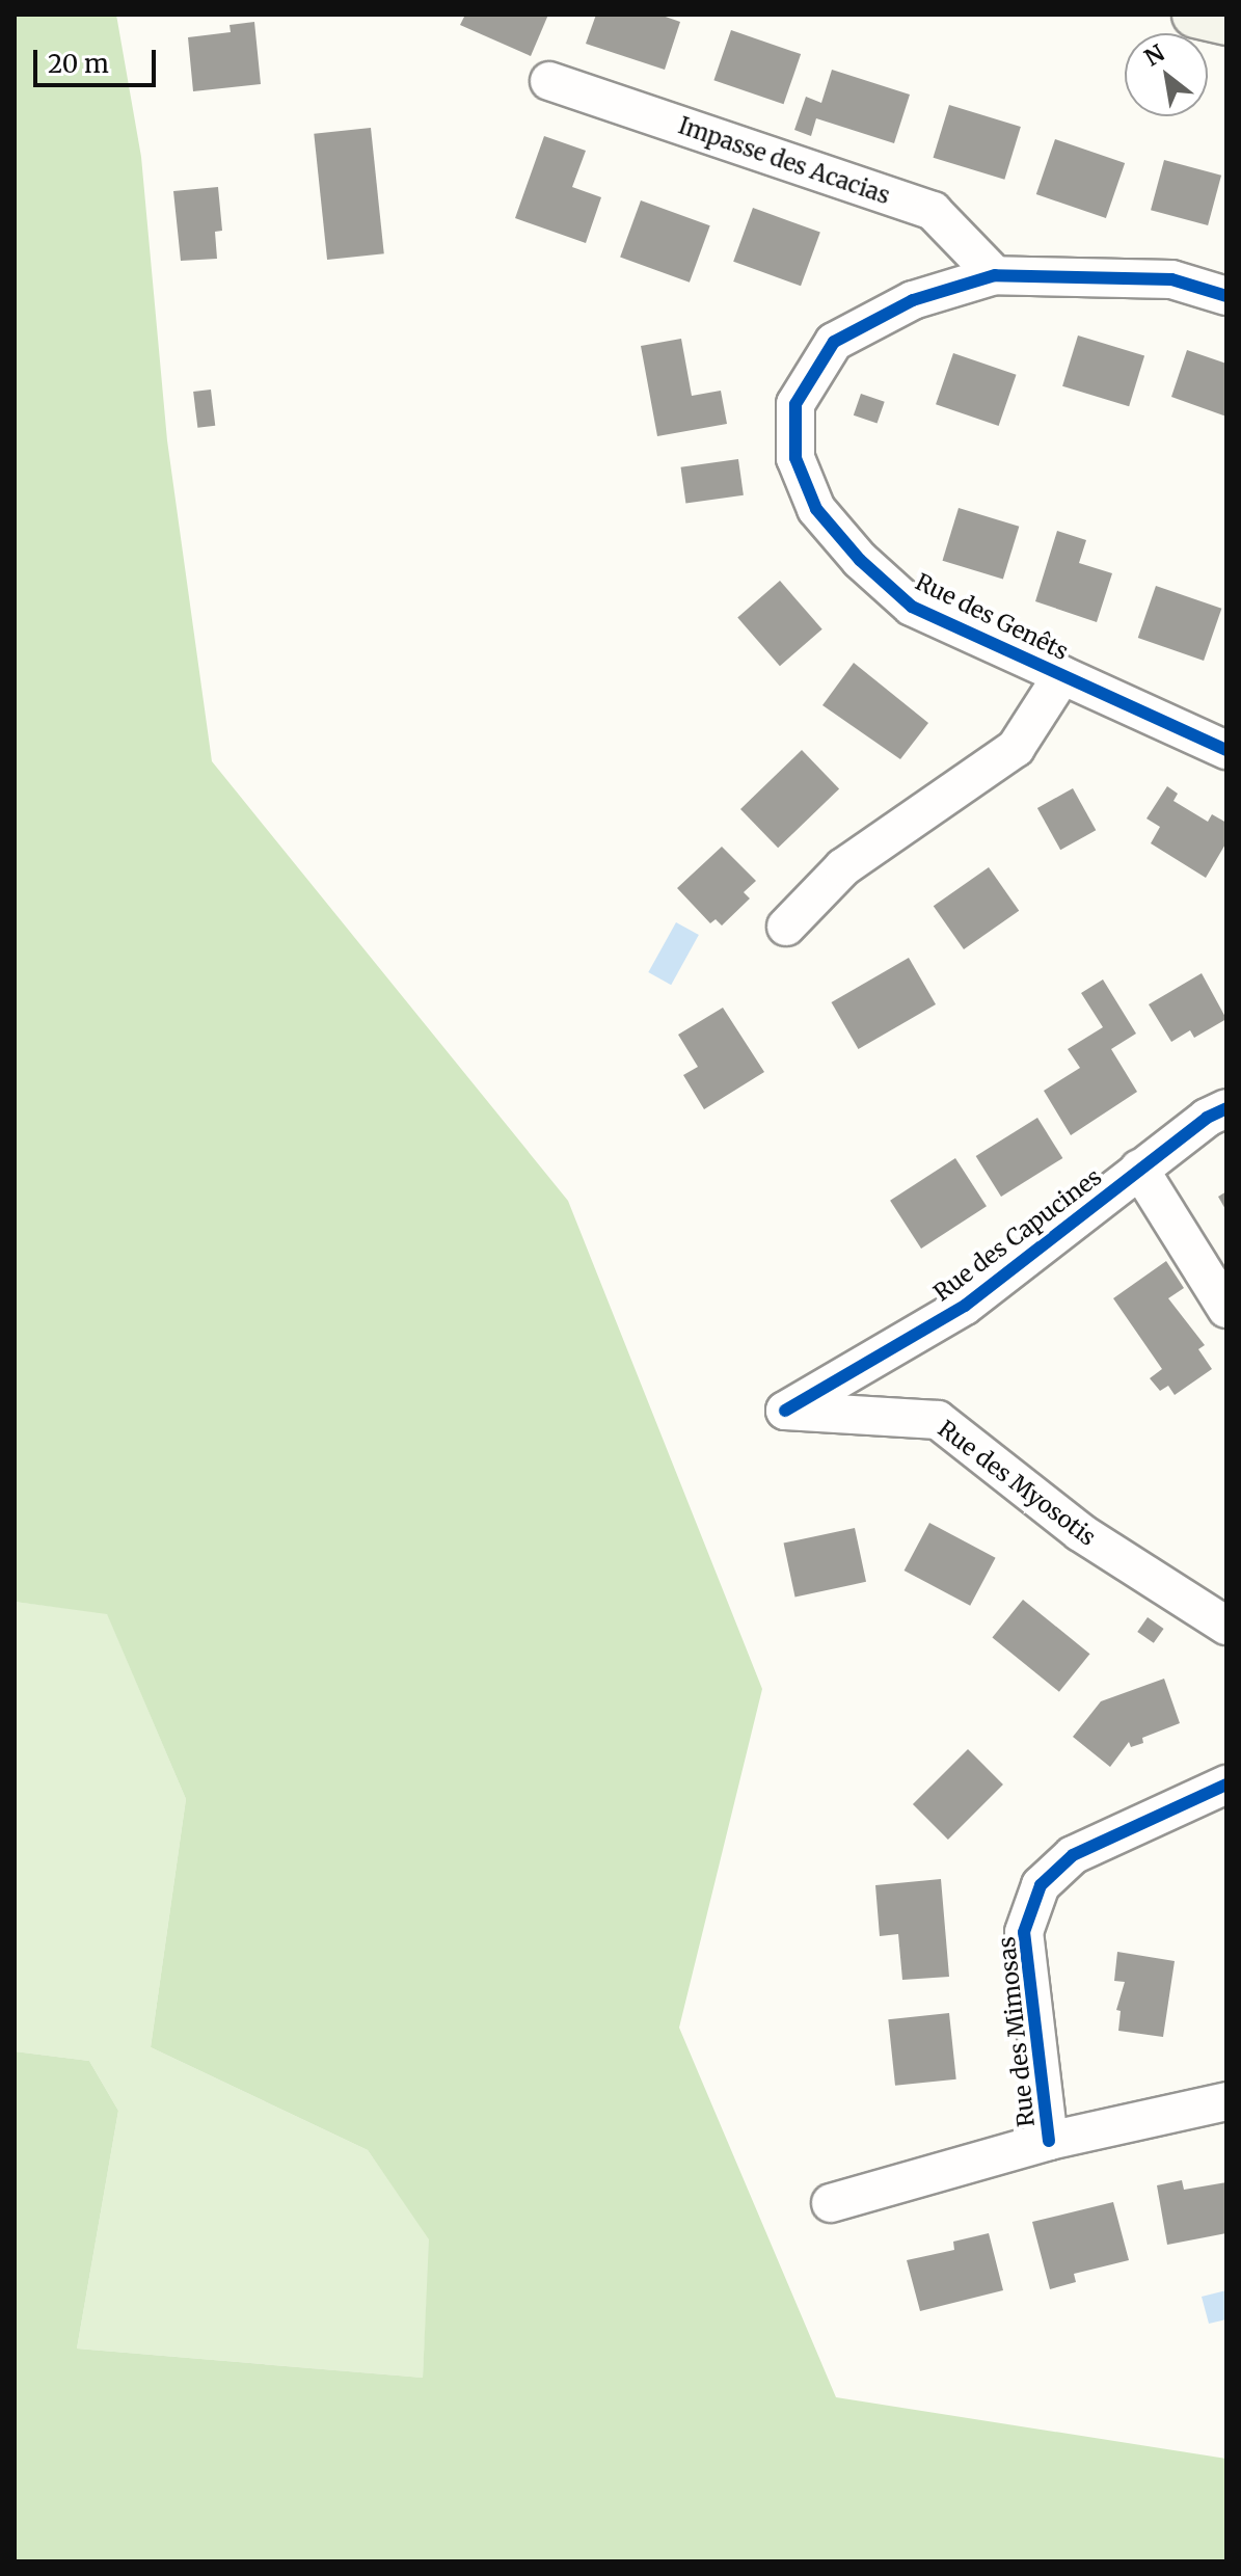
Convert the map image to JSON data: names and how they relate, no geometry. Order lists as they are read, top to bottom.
{
  "streets": {
    "street": [
      "Impasse des Acacias",
      "Rue des Genêts",
      "Rue des Capucines",
      "Rue des Myosotis",
      "Rue des Mimosas"
    ]
  },
  "crossings": [
    ["Impasse des Acacias", "Rue des Genêts"],
    ["Rue des Capucines", "Rue des Myosotis"]
  ],
  "scale_bar": "20 m",
  "north": "top left"
}
